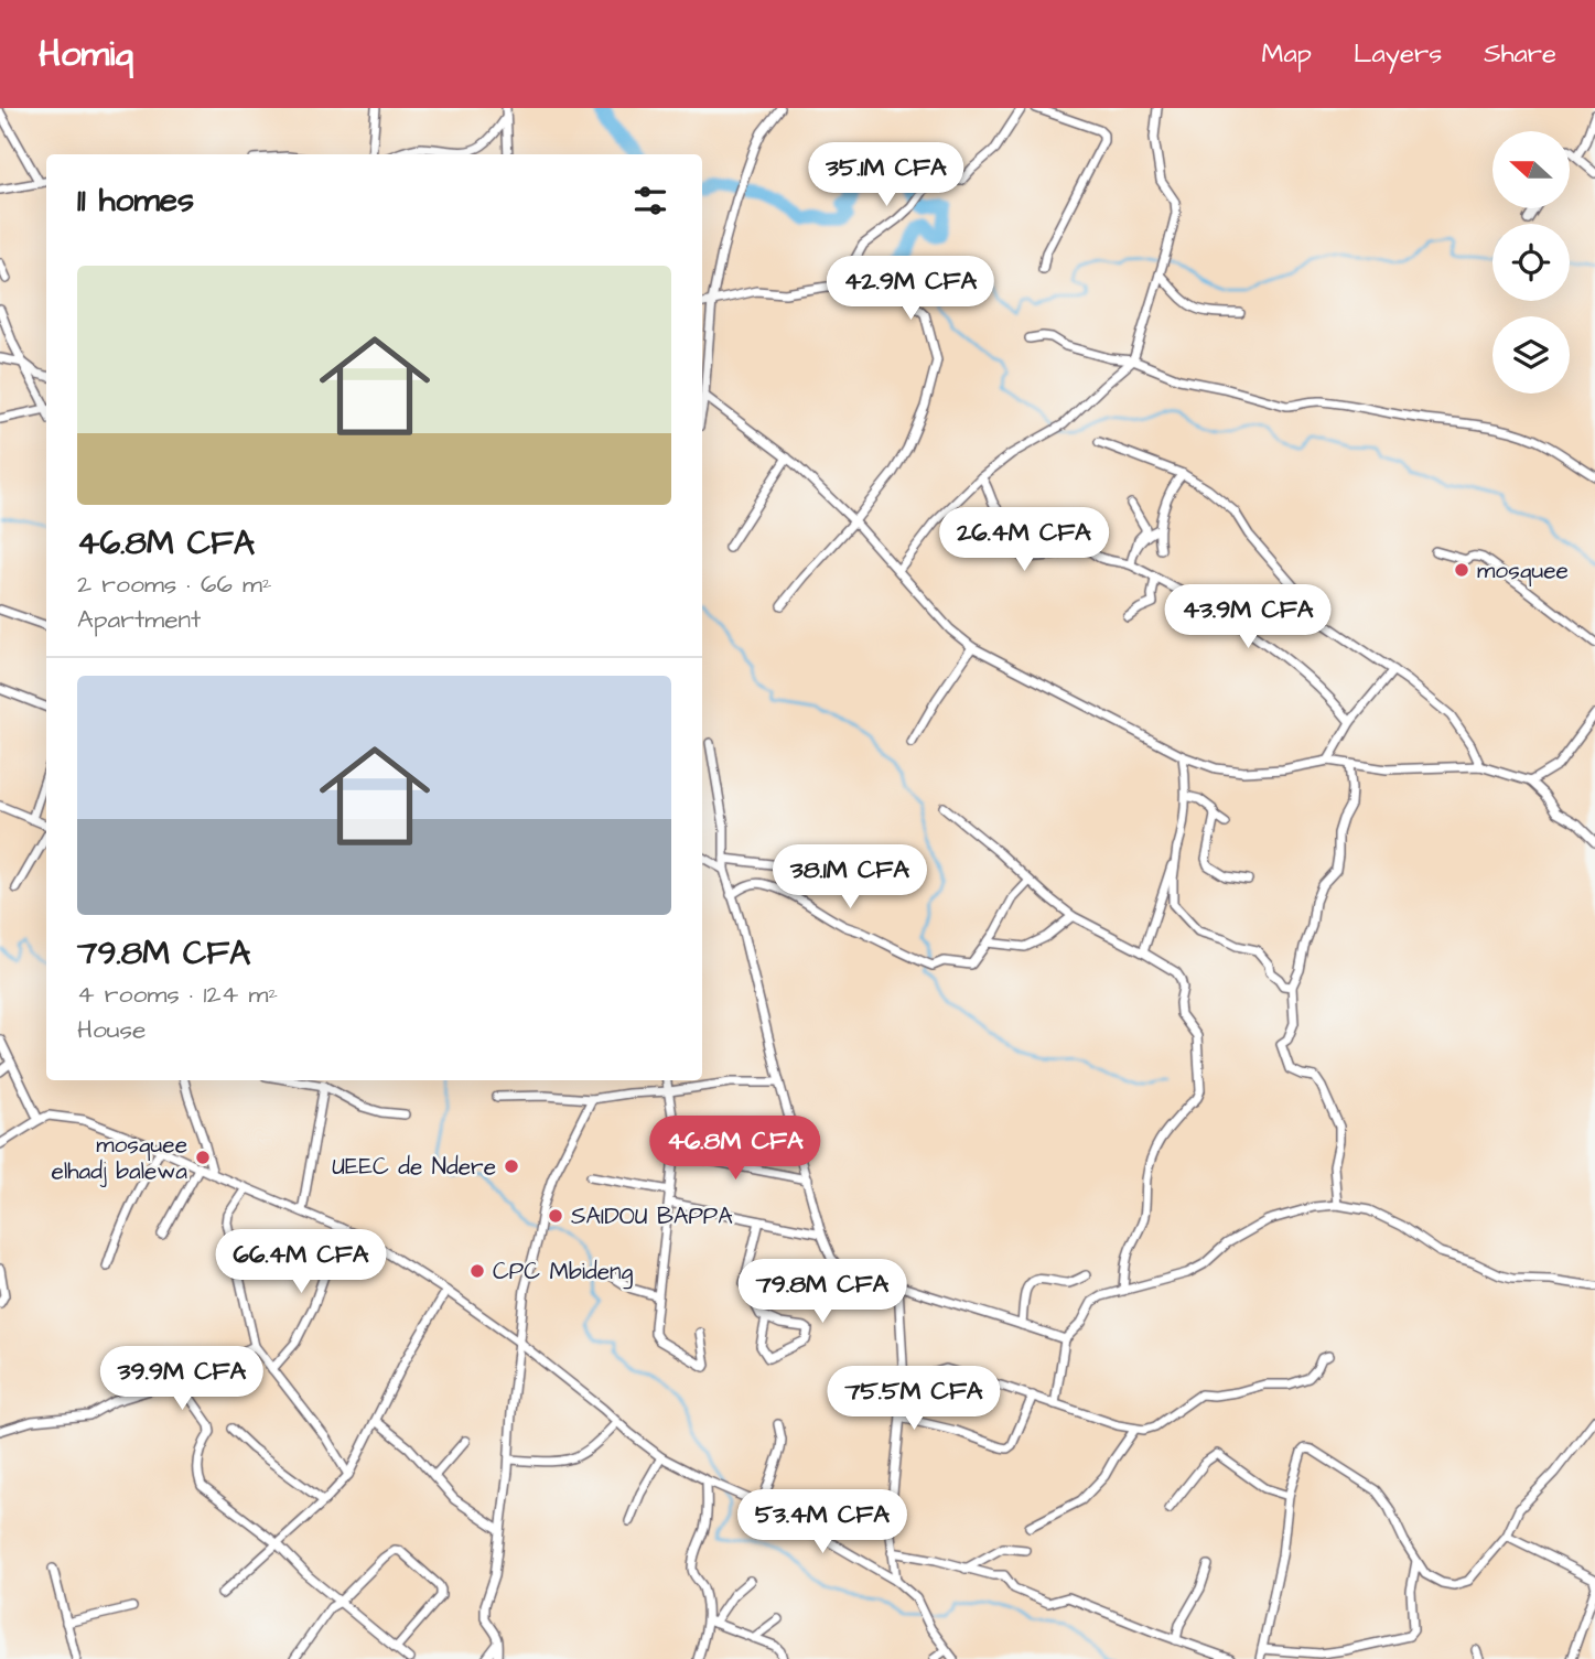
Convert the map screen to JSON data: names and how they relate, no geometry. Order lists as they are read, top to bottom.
{
  "places": [
    "mosquee",
    "mosquee elhadj balewa",
    "UEEC de Ndere",
    "SAIDOU BAPPA",
    "CPC Mbideng"
  ],
  "north": "left",
  "page": {
    "header": "Homiq",
    "nav": ["Map", "Layers", "Share"],
    "price": [
      "35.1M CFA",
      "42.9M CFA",
      "26.4M CFA",
      "43.9M CFA",
      "38.1M CFA",
      "46.8M CFA",
      "66.4M CFA",
      "79.8M CFA",
      "39.9M CFA",
      "75.5M CFA",
      "53.4M CFA"
    ],
    "heading": "11 homes",
    "list": [
      {
        "name": "46.8M CFA",
        "note": "2 rooms · 66 m² · Apartment"
      },
      {
        "name": "79.8M CFA",
        "note": "4 rooms · 124 m² · House"
      }
    ]
  }
}
